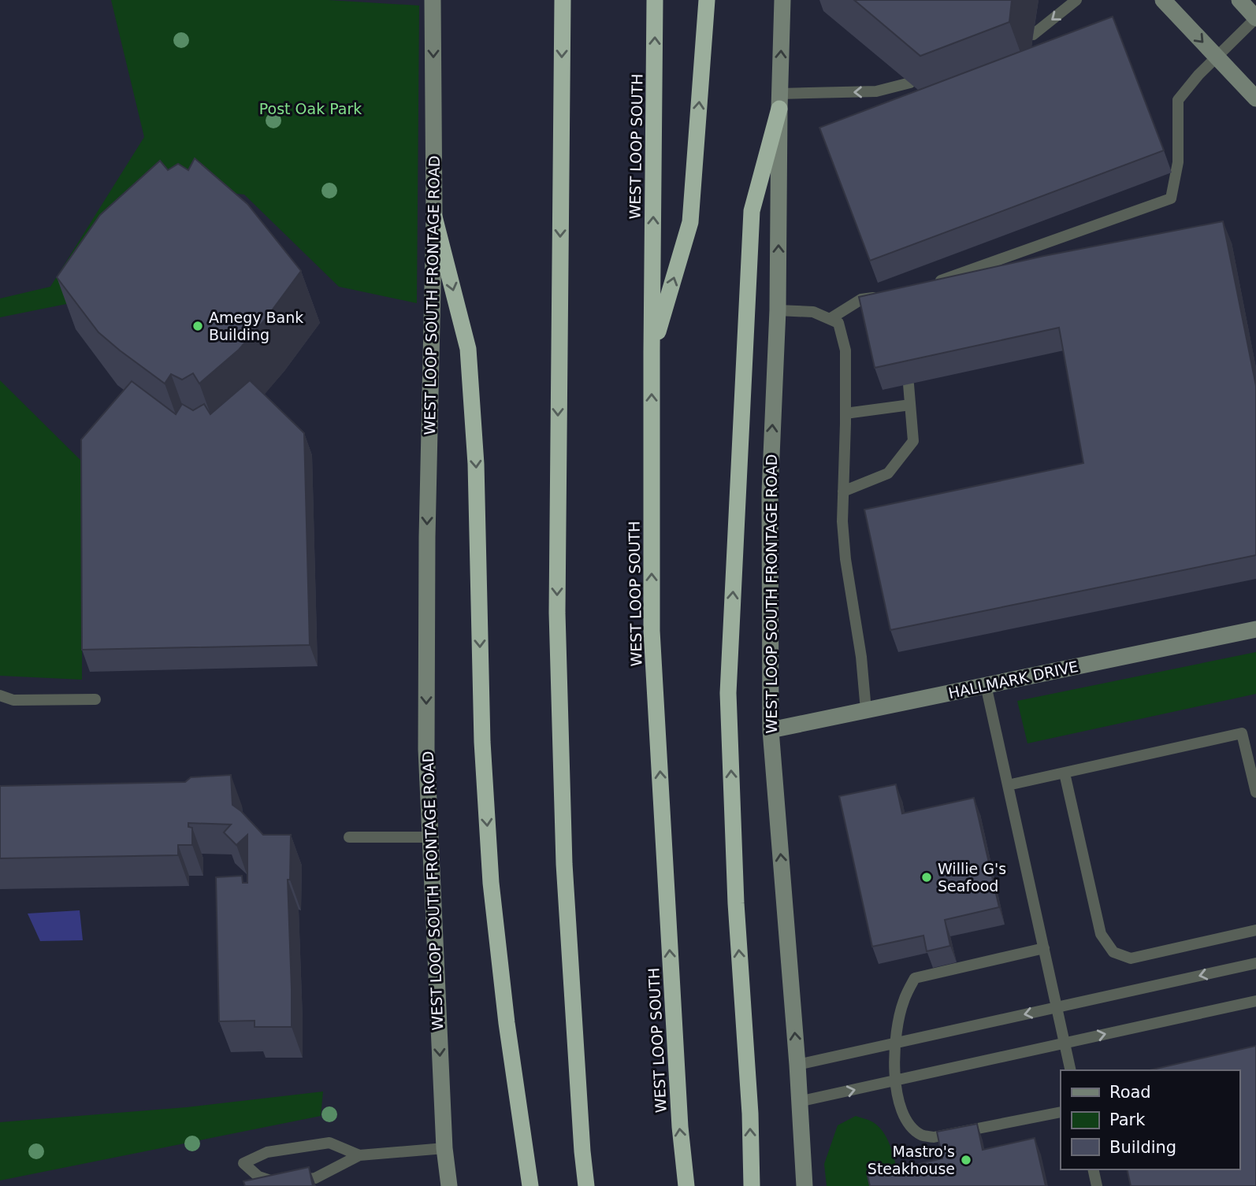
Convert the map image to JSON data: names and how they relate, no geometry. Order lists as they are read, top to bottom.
{
  "streets": {
    "highway": ["WEST LOOP SOUTH"],
    "main road": ["WEST LOOP SOUTH FRONTAGE ROAD", "HALLMARK DRIVE"]
  },
  "crossings": [
    ["WEST LOOP SOUTH FRONTAGE ROAD", "HALLMARK DRIVE"]
  ],
  "parks": ["Post Oak Park"],
  "places": ["Amegy Bank Building", "Willie G's Seafood", "Mastro's Steakhouse"],
  "legend": ["Road", "Park", "Building"]
}
